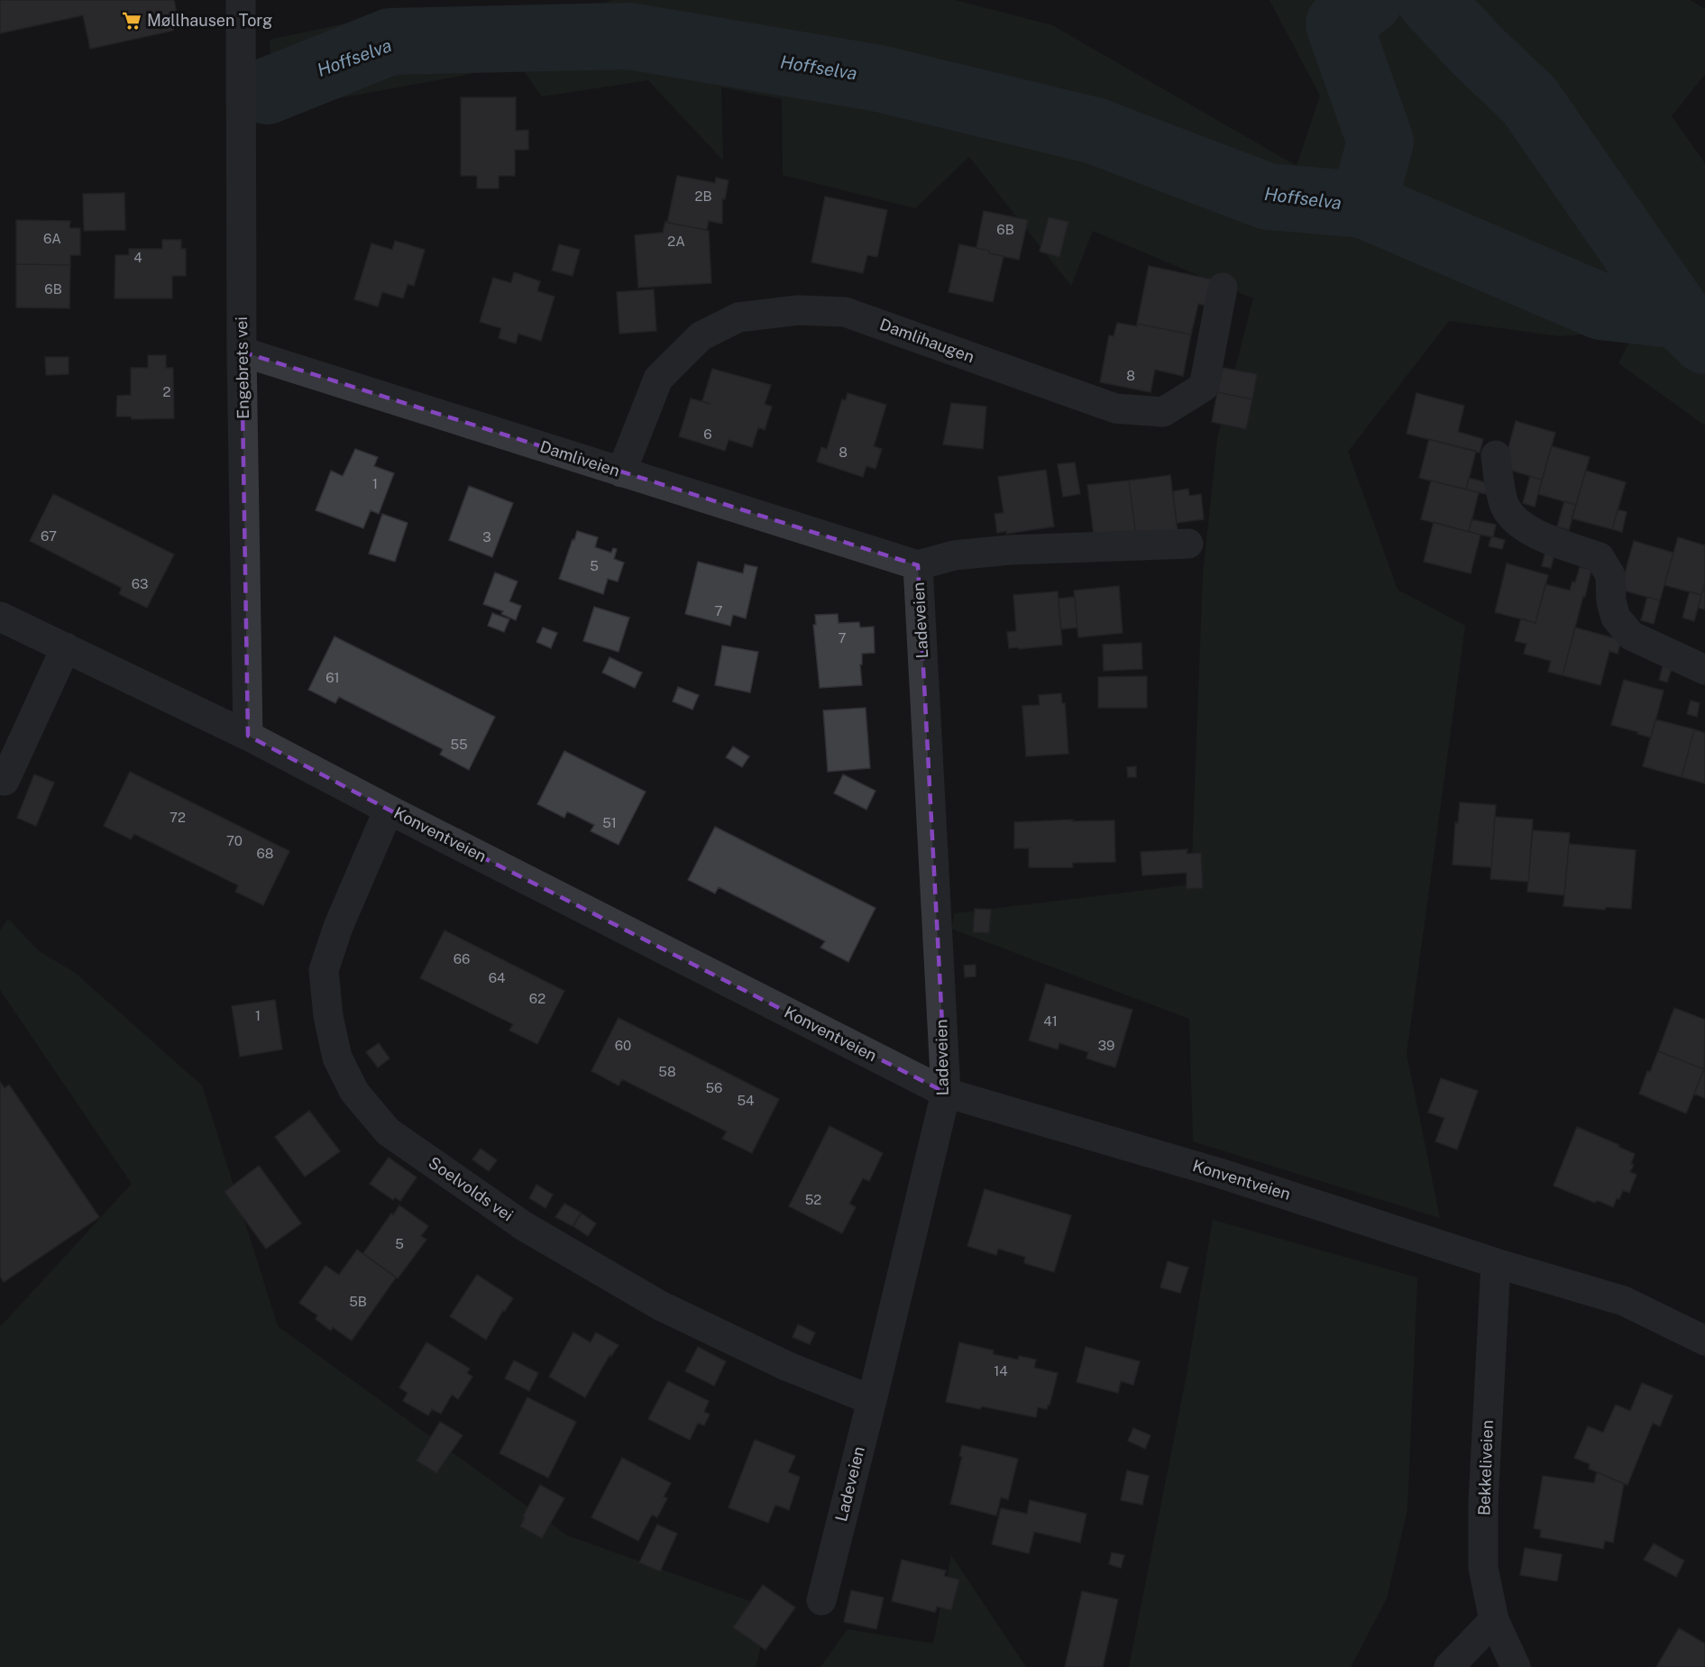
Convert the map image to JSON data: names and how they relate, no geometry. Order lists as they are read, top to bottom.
{
  "streets": {
    "street": [
      "Damlihaugen",
      "Engebrets vei",
      "Damliveien",
      "Ladeveien",
      "Konventveien",
      "Soelvolds vei",
      "Bekkeliveien"
    ]
  },
  "crossings": [
    ["Damlihaugen", "Damliveien"],
    ["Engebrets vei", "Damliveien"],
    ["Engebrets vei", "Konventveien"],
    ["Damliveien", "Ladeveien"],
    ["Ladeveien", "Konventveien"],
    ["Ladeveien", "Soelvolds vei"],
    ["Konventveien", "Soelvolds vei"],
    ["Konventveien", "Bekkeliveien"]
  ],
  "water": ["Hoffselva"],
  "places": {
    "supermarket": ["Møllhausen Torg"]
  },
  "house_numbers": [
    "2B",
    "6B",
    "6A",
    "2A",
    "4",
    "6B",
    "8",
    "2",
    "6",
    "8",
    "1",
    "67",
    "3",
    "5",
    "63",
    "7",
    "7",
    "61",
    "55",
    "72",
    "51",
    "70",
    "68",
    "66",
    "64",
    "62",
    "1",
    "41",
    "60",
    "39",
    "58",
    "56",
    "54",
    "52",
    "5",
    "5B",
    "14"
  ]
}
